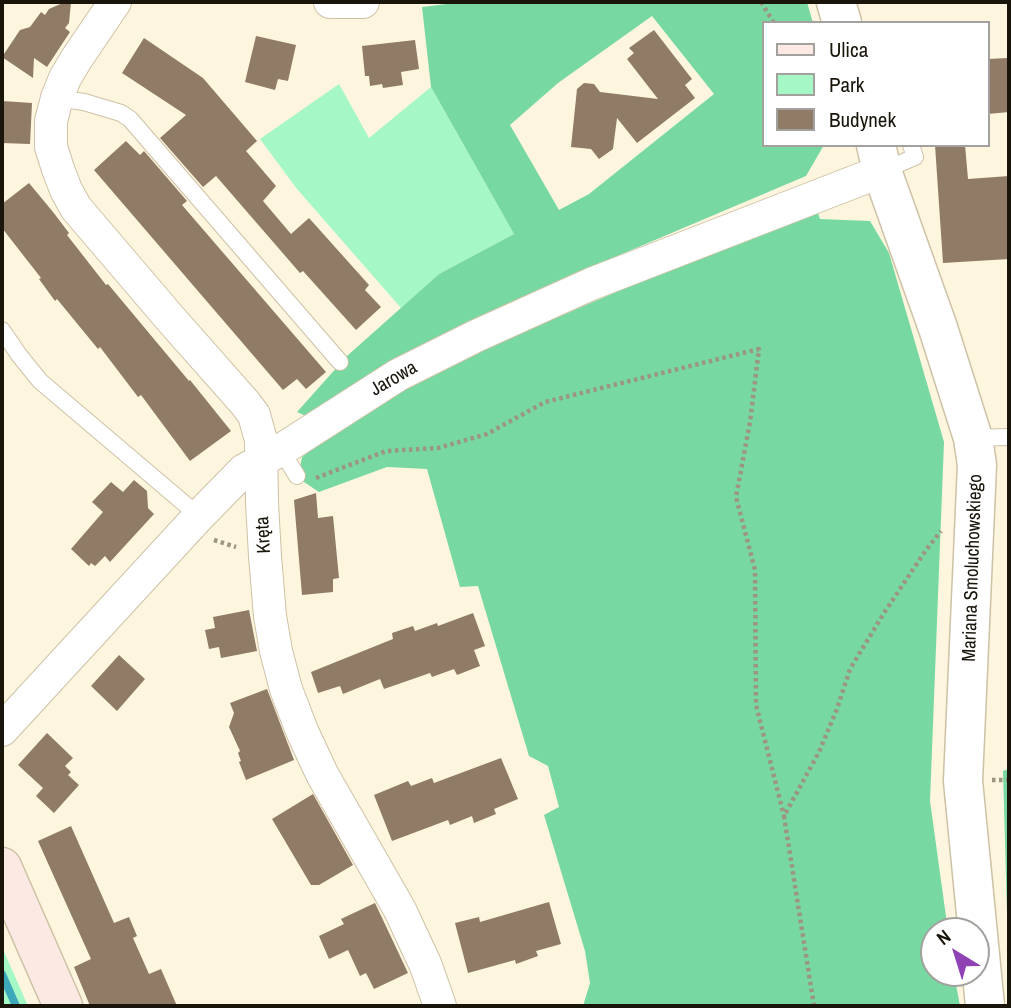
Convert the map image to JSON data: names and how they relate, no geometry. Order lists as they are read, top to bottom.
{
  "streets": {
    "street": ["Jarowa", "Kręta", "Mariana Smoluchowskiego"]
  },
  "crossings": [
    ["Jarowa", "Kręta"],
    ["Jarowa", "Mariana Smoluchowskiego"]
  ],
  "legend": ["Ulica", "Park", "Budynek"],
  "north": "top left"
}
